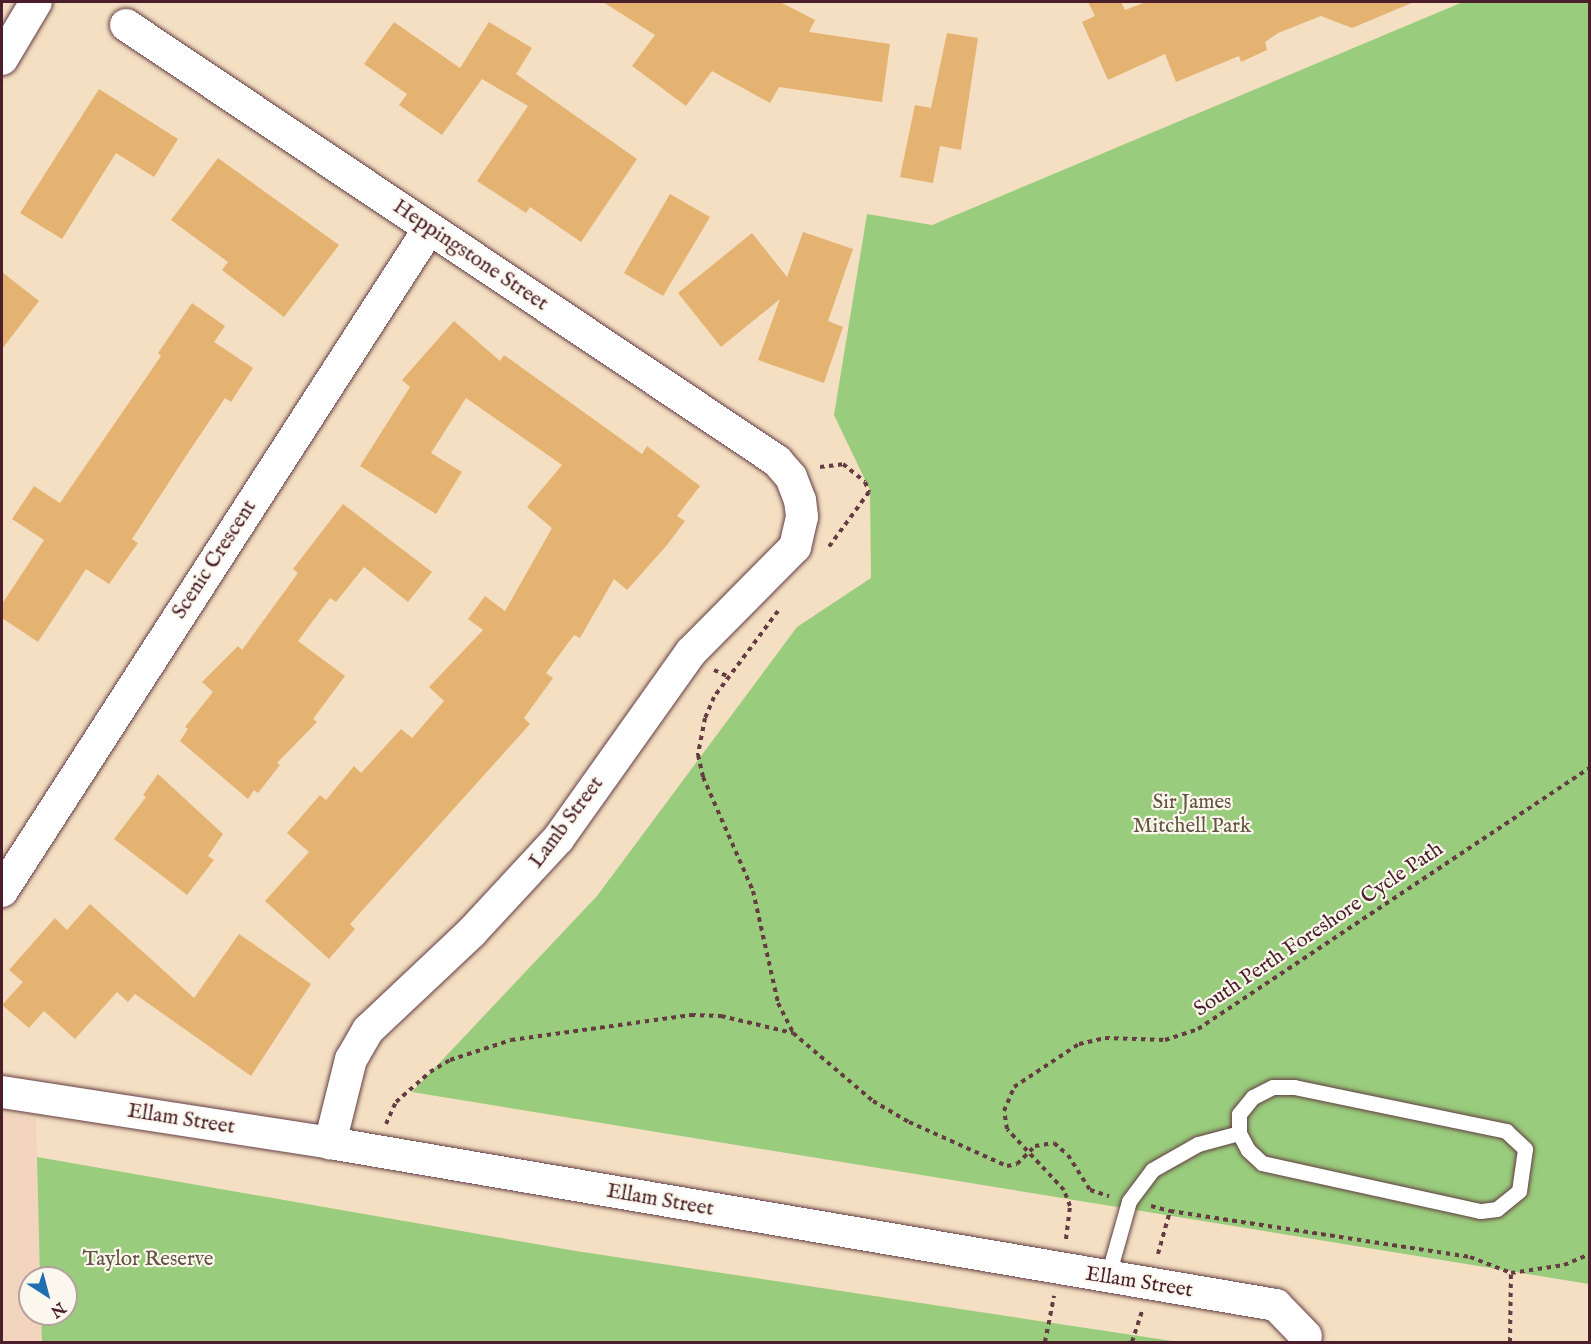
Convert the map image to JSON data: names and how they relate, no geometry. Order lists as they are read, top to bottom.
{
  "streets": {
    "street": [
      "Heppingstone Street",
      "Scenic Crescent",
      "Lamb Street",
      "Ellam Street"
    ],
    "path": ["South Perth Foreshore Cycle Path"]
  },
  "crossings": [
    ["Heppingstone Street", "Scenic Crescent"],
    ["Heppingstone Street", "Lamb Street"],
    ["Lamb Street", "Ellam Street"],
    ["South Perth Foreshore Cycle Path", "Ellam Street"]
  ],
  "parks": ["Sir James Mitchell Park", "Taylor Reserve"],
  "north": "bottom right"
}
